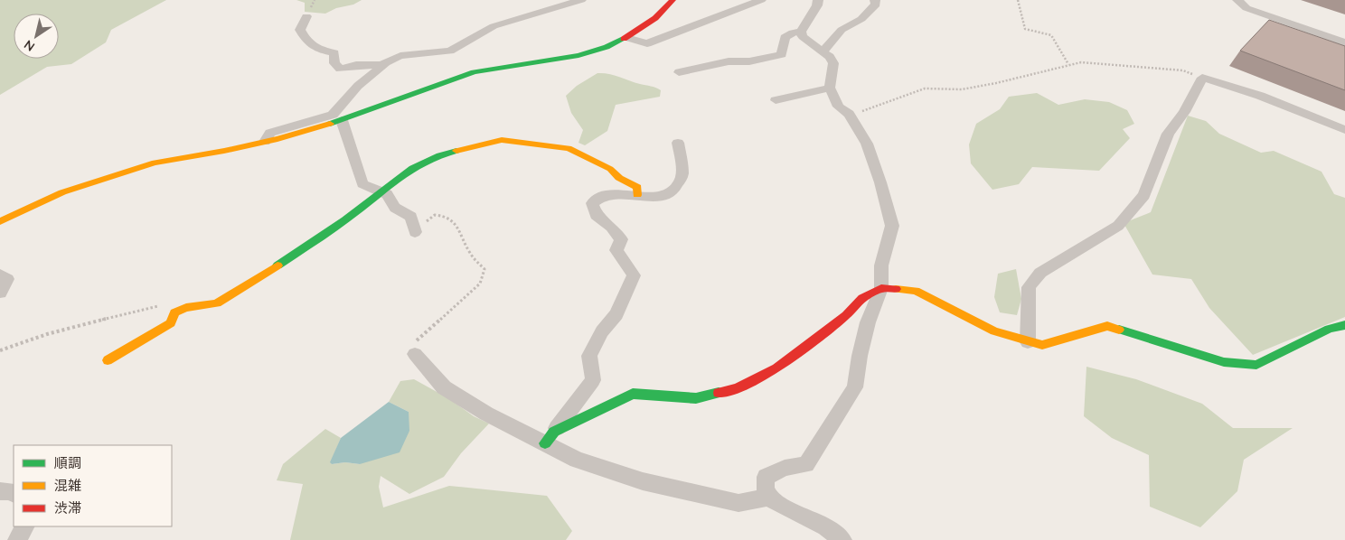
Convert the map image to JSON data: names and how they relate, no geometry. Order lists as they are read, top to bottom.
{
  "legend": ["順調", "混雑", "渋滞"],
  "north": "bottom left"
}
